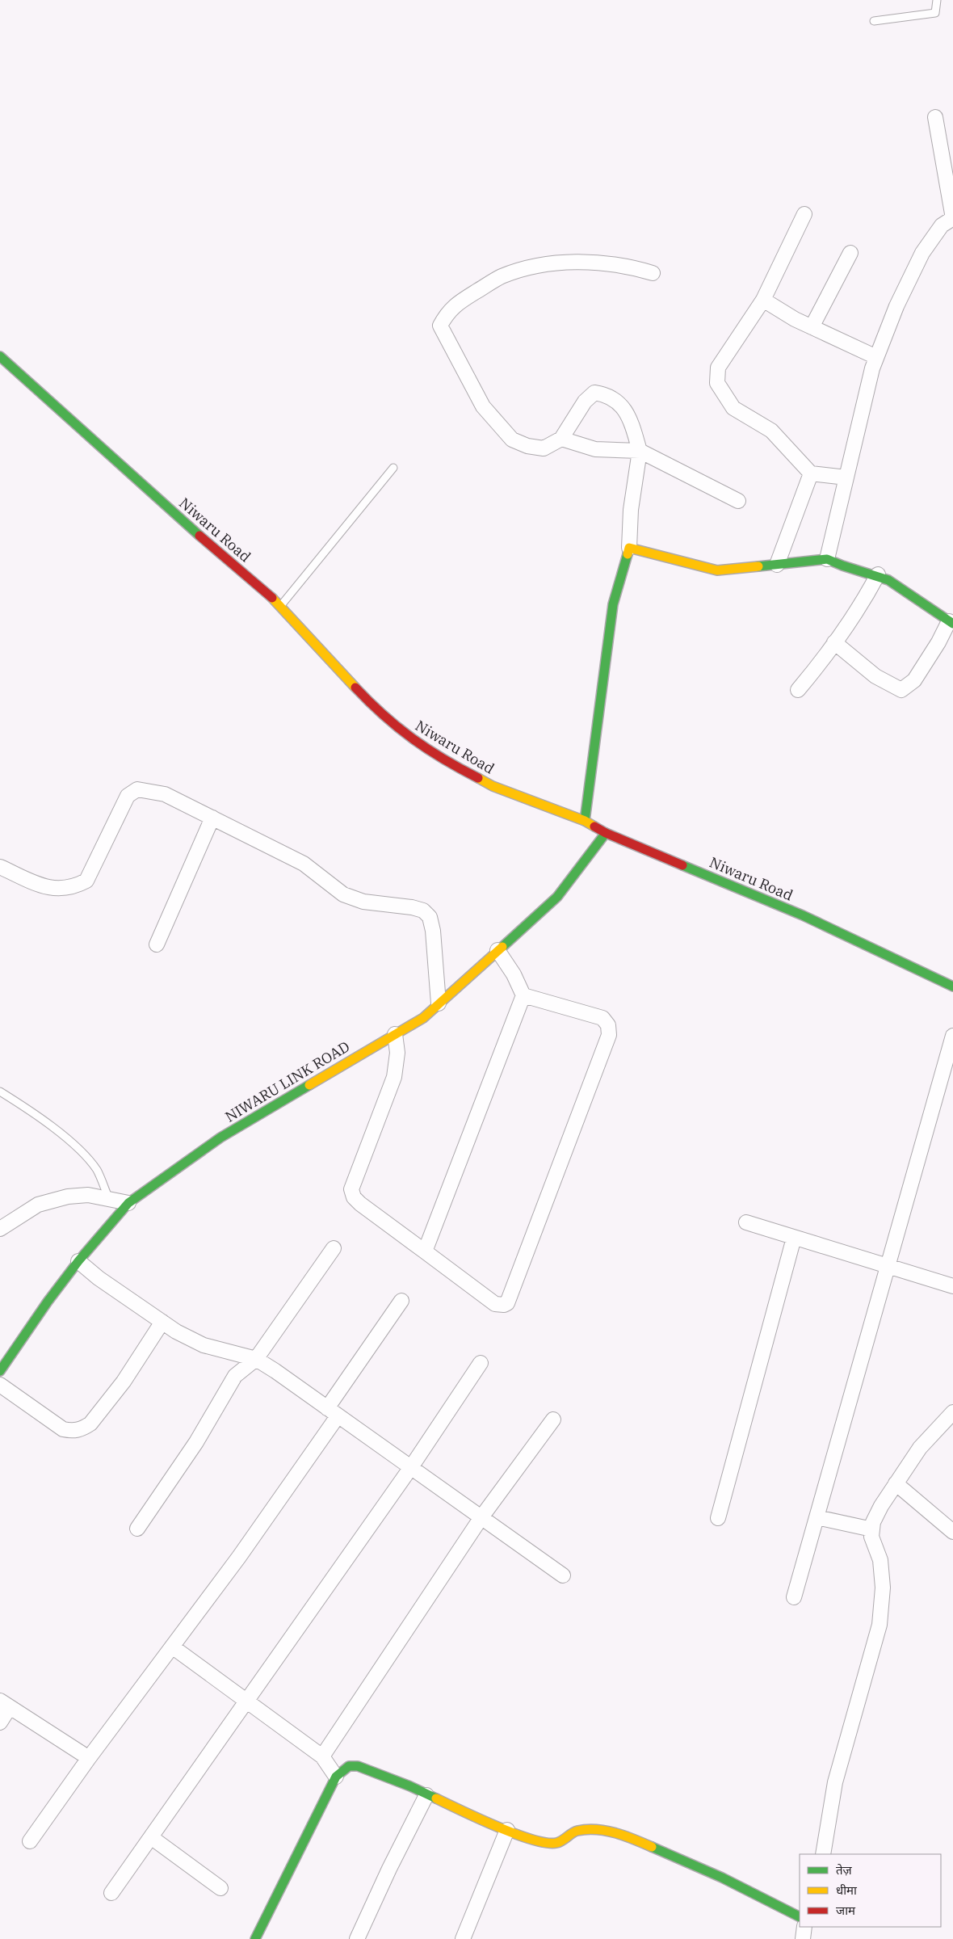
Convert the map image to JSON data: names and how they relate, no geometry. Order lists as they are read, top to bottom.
{
  "streets": {
    "street": ["Niwaru Road", "NIWARU LINK ROAD"]
  },
  "crossings": [
    ["Niwaru Road", "NIWARU LINK ROAD"]
  ],
  "legend": ["तेज़", "धीमा", "जाम"]
}
